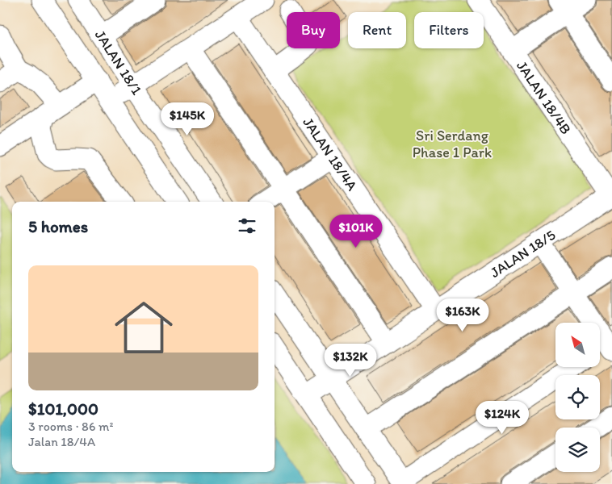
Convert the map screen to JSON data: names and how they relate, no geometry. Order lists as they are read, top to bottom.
{
  "streets": {
    "street": [
      "JALAN 18/1",
      "JALAN 18/4B",
      "JALAN 18/4A",
      "JALAN 18/5"
    ]
  },
  "crossings": [
    ["JALAN 18/4B", "JALAN 18/5"],
    ["JALAN 18/4A", "JALAN 18/5"]
  ],
  "parks": ["Sri Serdang Phase 1 Park"],
  "north": "top left",
  "page": {
    "chip": ["Buy", "Rent", "Filters"],
    "price": [
      "$145K",
      "$101K",
      "$163K",
      "$132K",
      "$124K"
    ],
    "heading": "5 homes",
    "list": [
      {
        "name": "$101,000",
        "note": "3 rooms · 86 m² · Jalan 18/4A"
      }
    ]
  }
}
